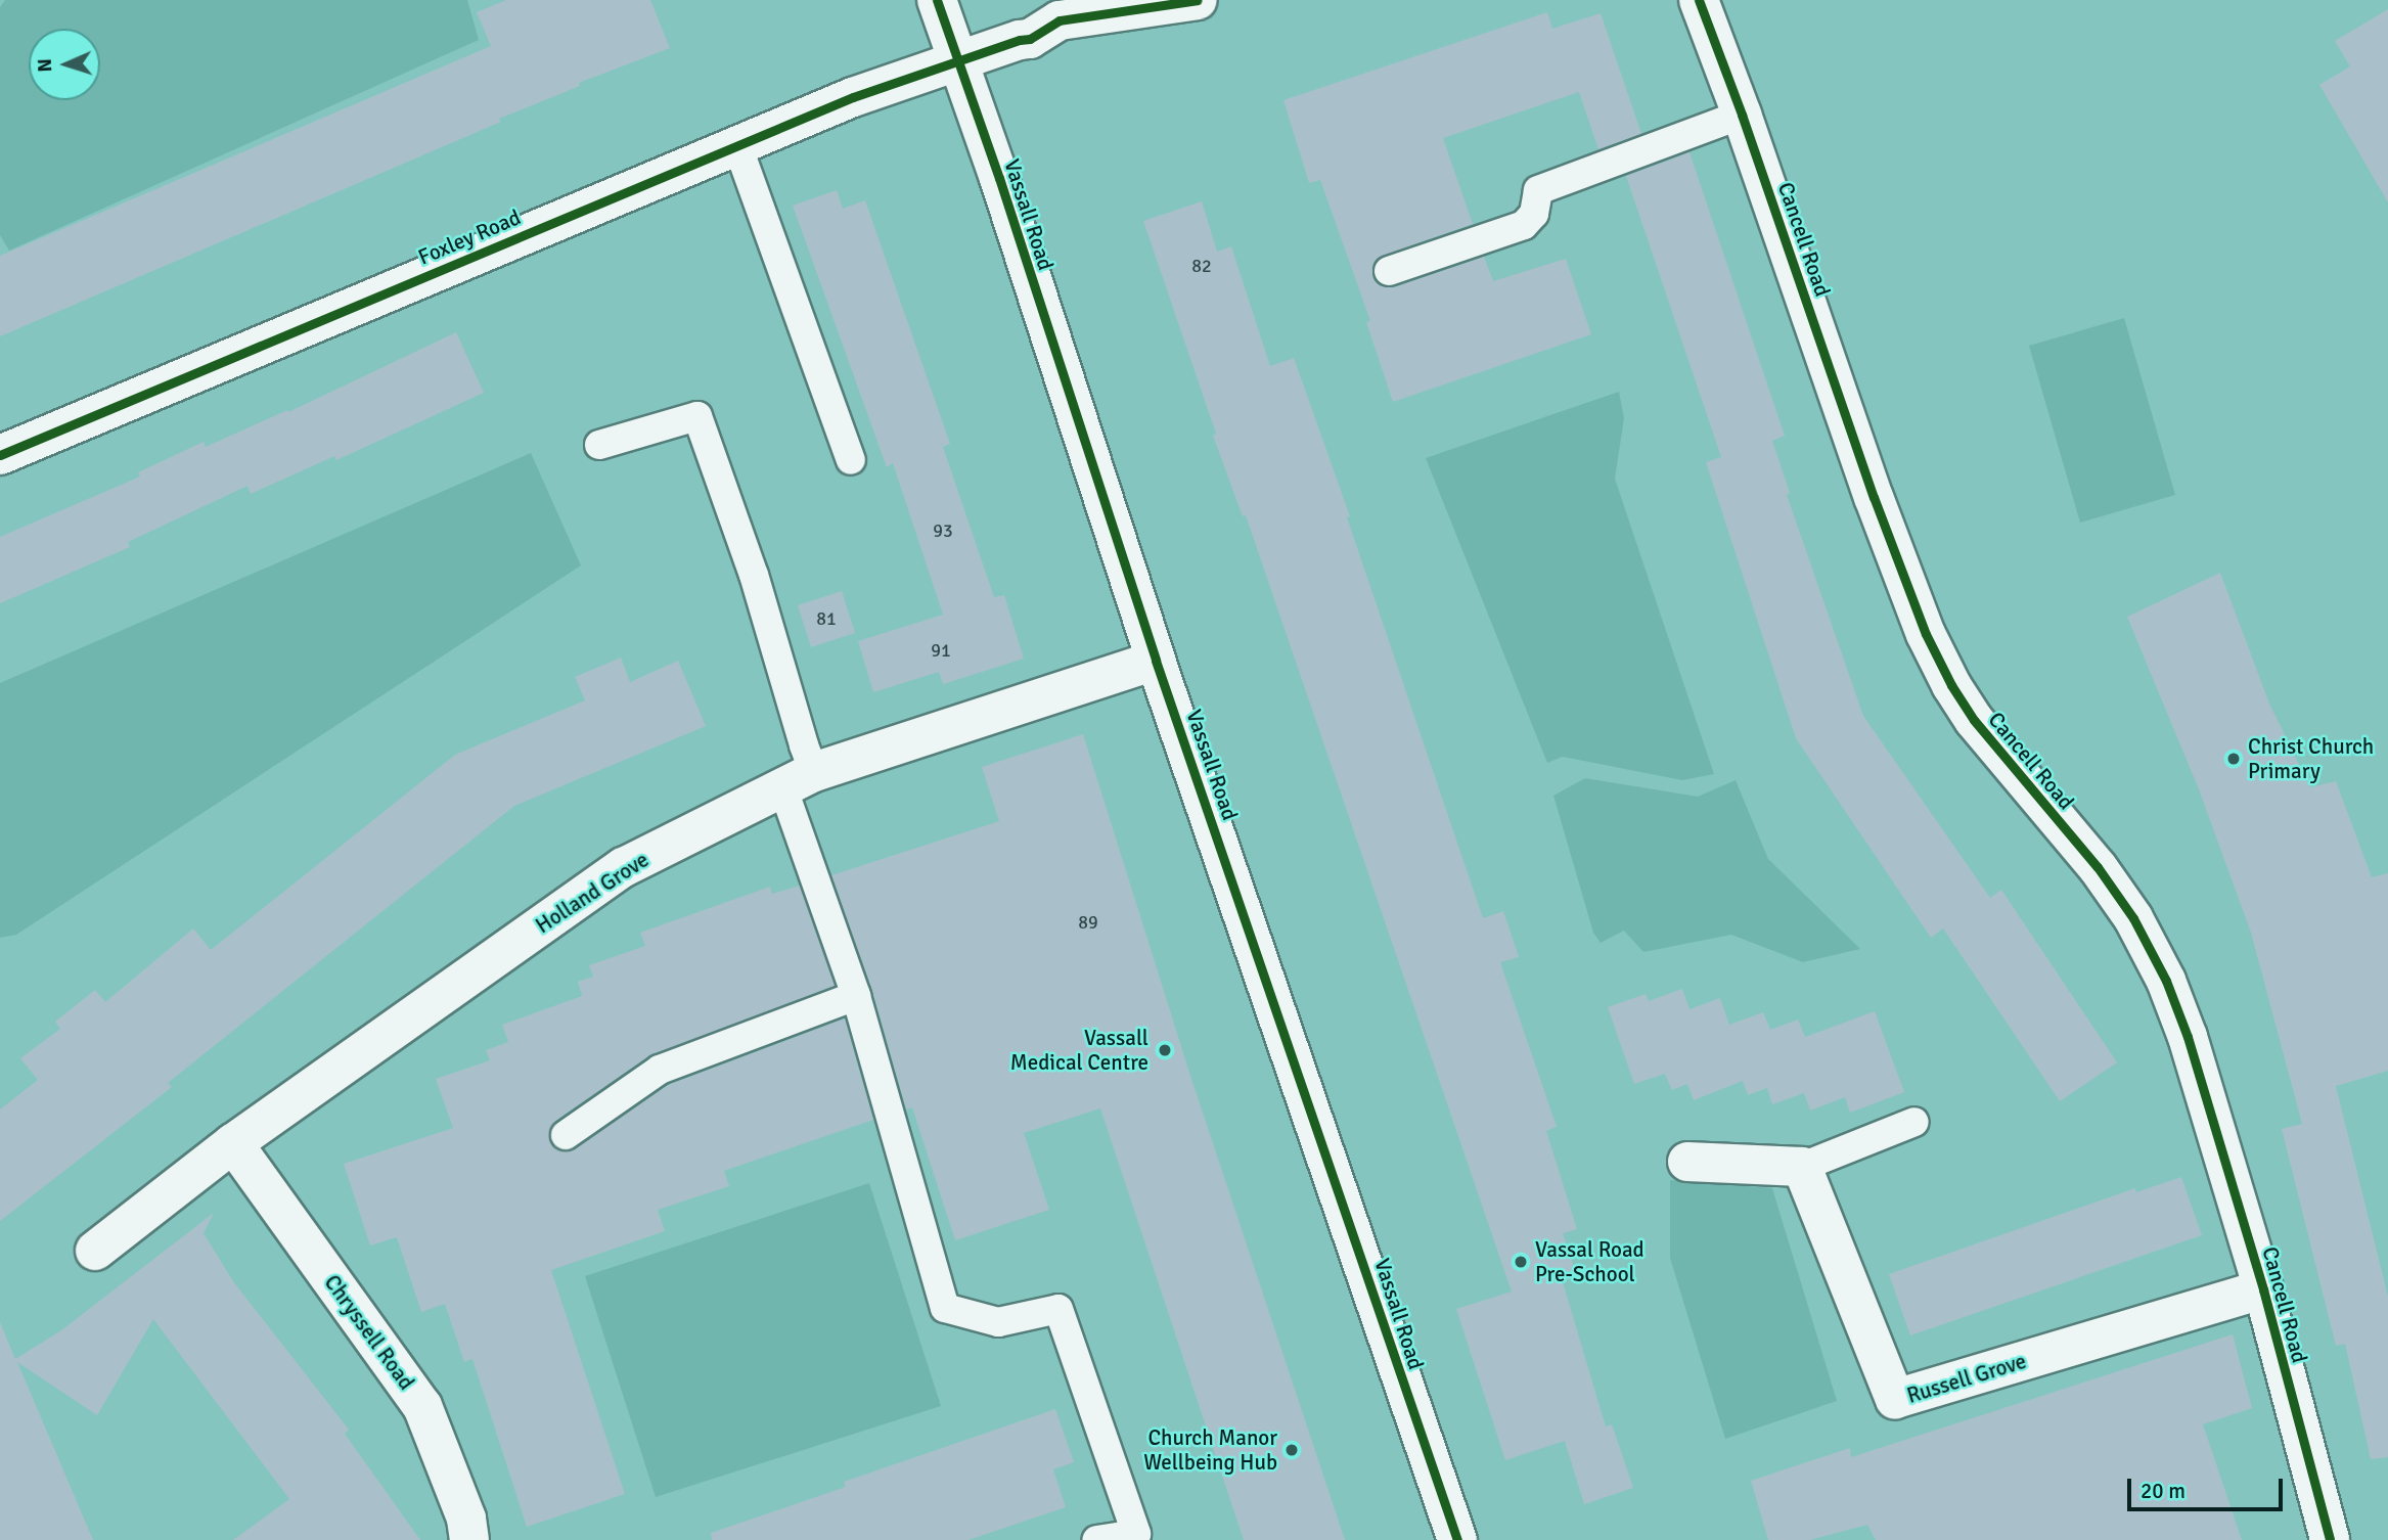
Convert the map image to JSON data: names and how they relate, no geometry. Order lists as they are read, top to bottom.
{
  "streets": {
    "street": [
      "Vassall Road",
      "Foxley Road",
      "Cancell Road",
      "Holland Grove",
      "Chryssell Road",
      "Russell Grove"
    ]
  },
  "crossings": [
    ["Vassall Road", "Foxley Road"],
    ["Vassall Road", "Holland Grove"],
    ["Cancell Road", "Russell Grove"],
    ["Holland Grove", "Chryssell Road"]
  ],
  "places": [
    "Christ Church Primary",
    "Vassall Medical Centre",
    "Vassal Road Pre-School",
    "Church Manor Wellbeing Hub"
  ],
  "house_numbers": [
    "82",
    "93",
    "81",
    "91",
    "89"
  ],
  "scale_bar": "20 m",
  "north": "left"
}
